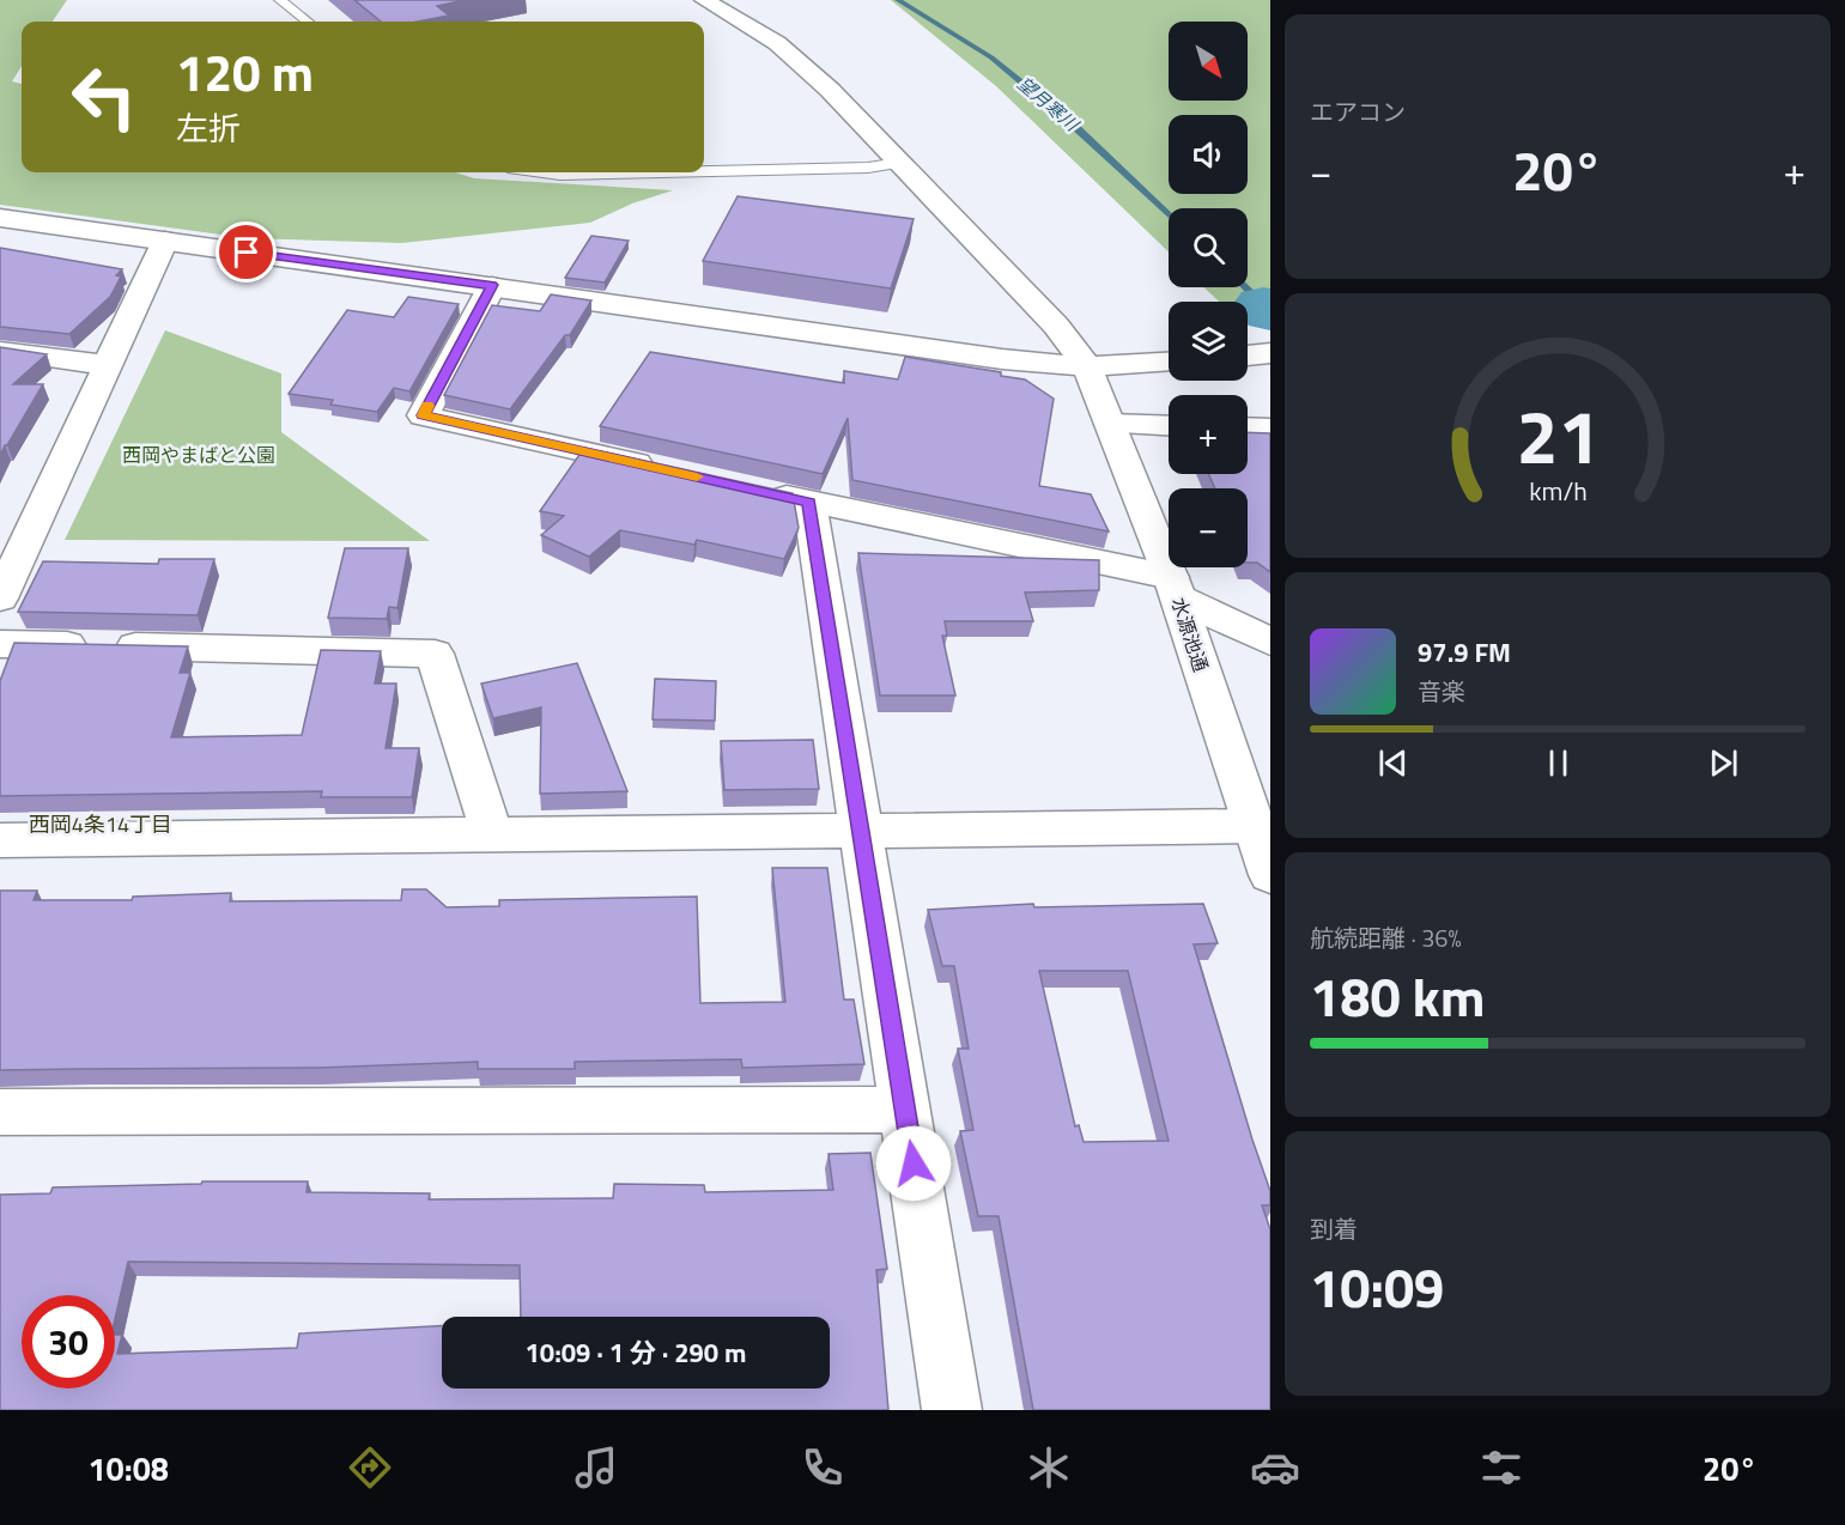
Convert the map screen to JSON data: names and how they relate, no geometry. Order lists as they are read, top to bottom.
{
  "streets": {
    "street": ["水源池通"]
  },
  "districts": ["西岡4条14丁目"],
  "water": ["望月寒川"],
  "parks": ["西岡やまばと公園"],
  "north": "bottom right",
  "page": {
    "tile": [
      "エアコン",
      ["航続距離 · 36%", "180 km"],
      ["到着", "10:09"]
    ],
    "map_buttons": ["+", "−"],
    "turn": ["120 m", "左折"],
    "heat": ["−", "20°", "+"],
    "song": ["97.9 FM", "音楽"],
    "limit": "30",
    "trip": "10:09 · 1 分 · 290 m",
    "tabs": ["10:08", "20°"],
    "gauge": ["21", "km/h"]
  }
}
